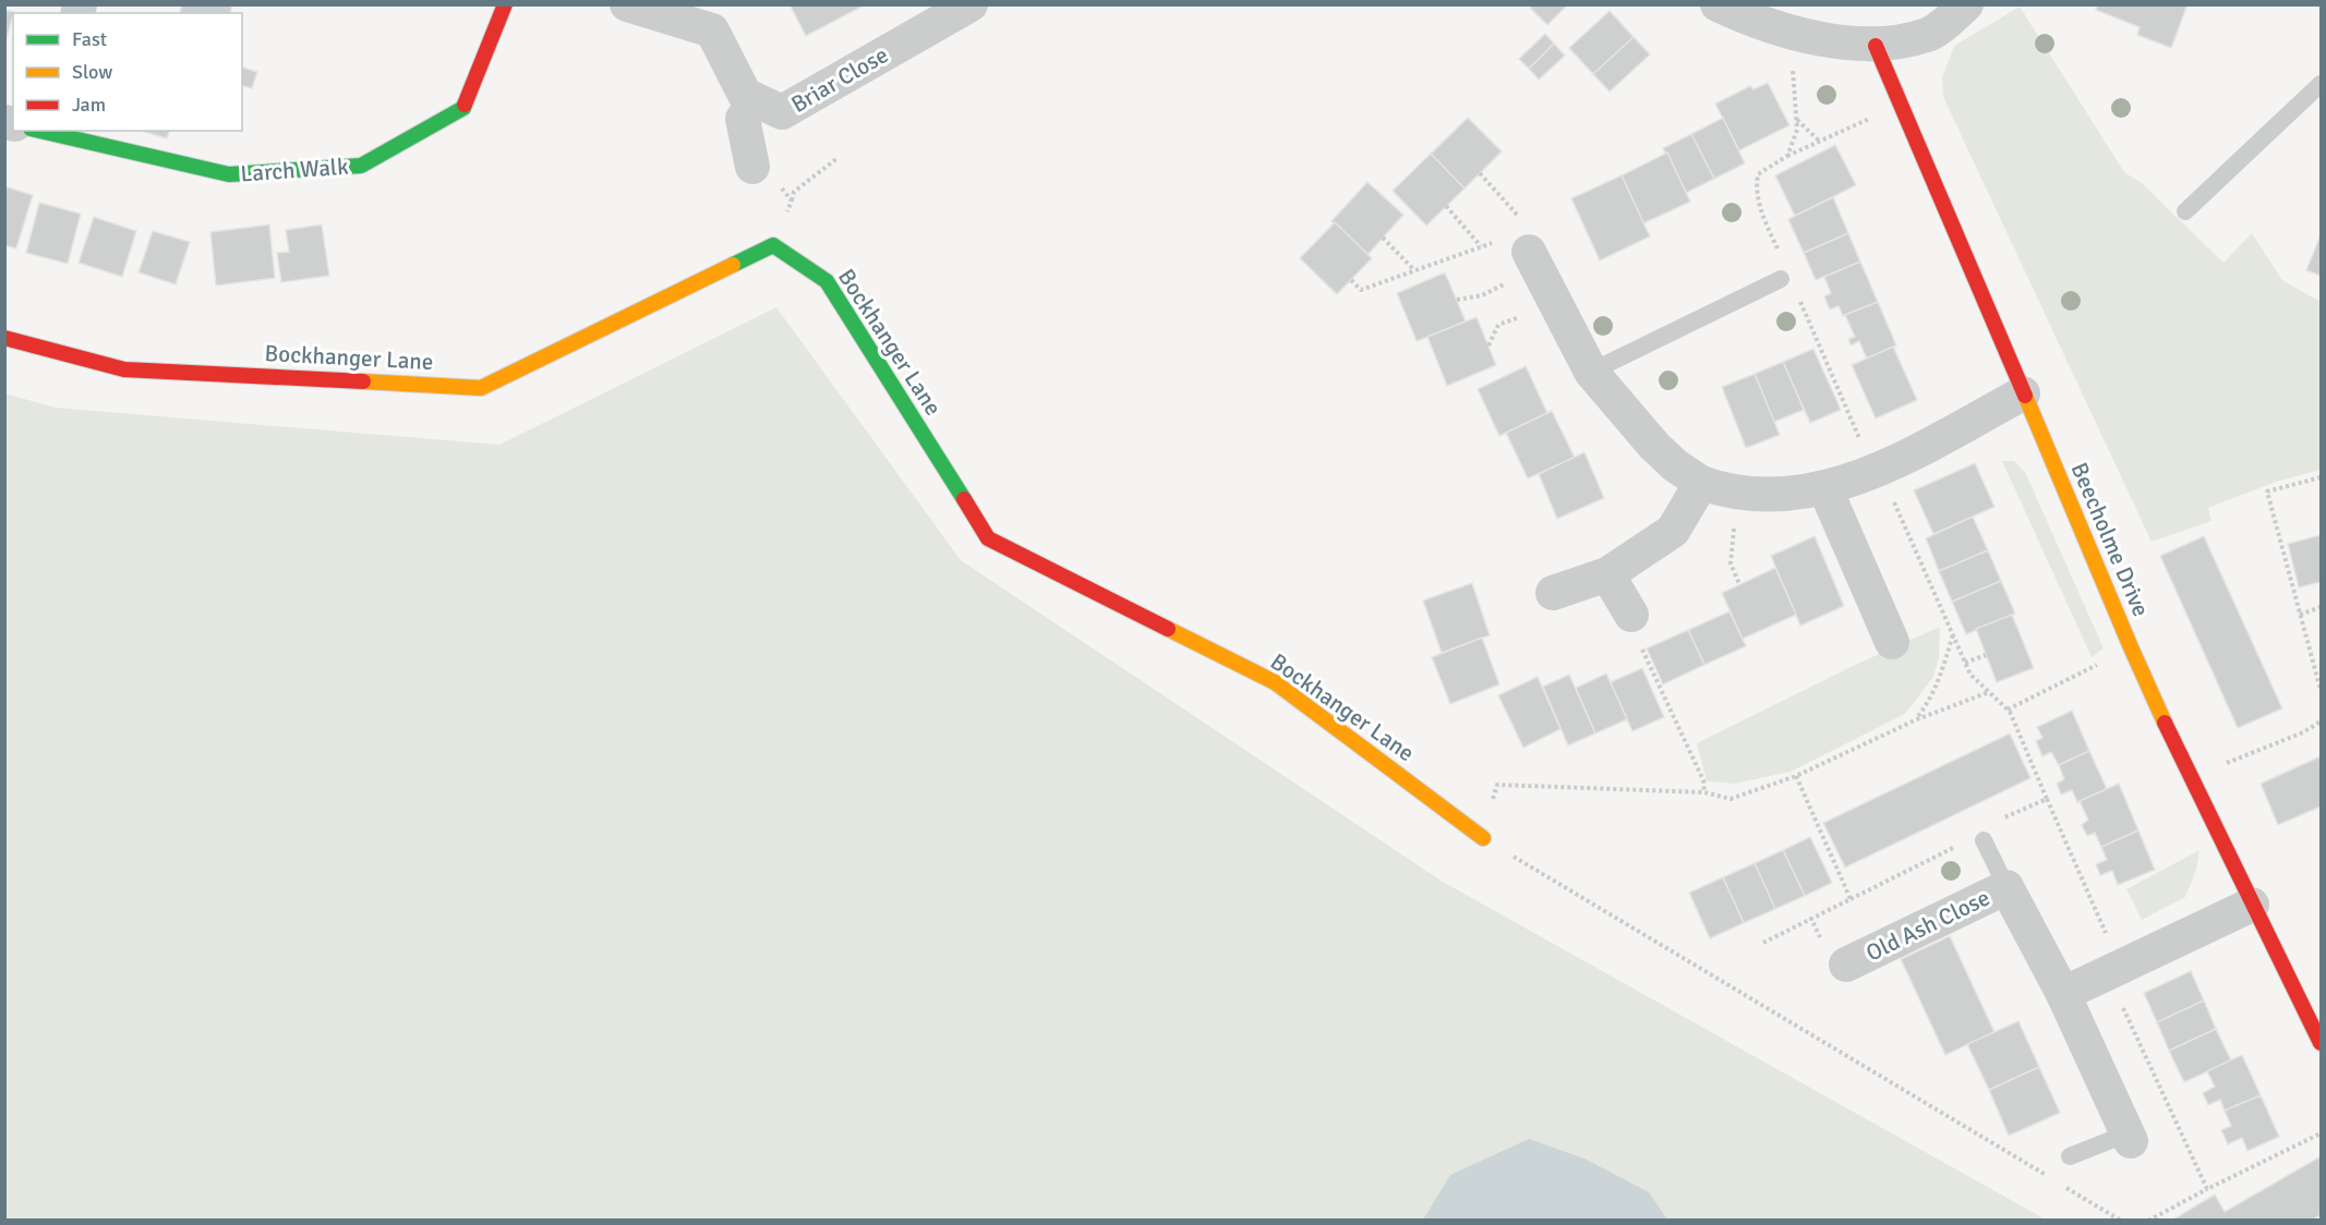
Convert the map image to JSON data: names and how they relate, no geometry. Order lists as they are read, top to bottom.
{
  "streets": {
    "street": [
      "Briar Close",
      "Larch Walk",
      "Bockhanger Lane",
      "Beecholme Drive",
      "Old Ash Close"
    ]
  },
  "legend": ["Fast", "Slow", "Jam"]
}
